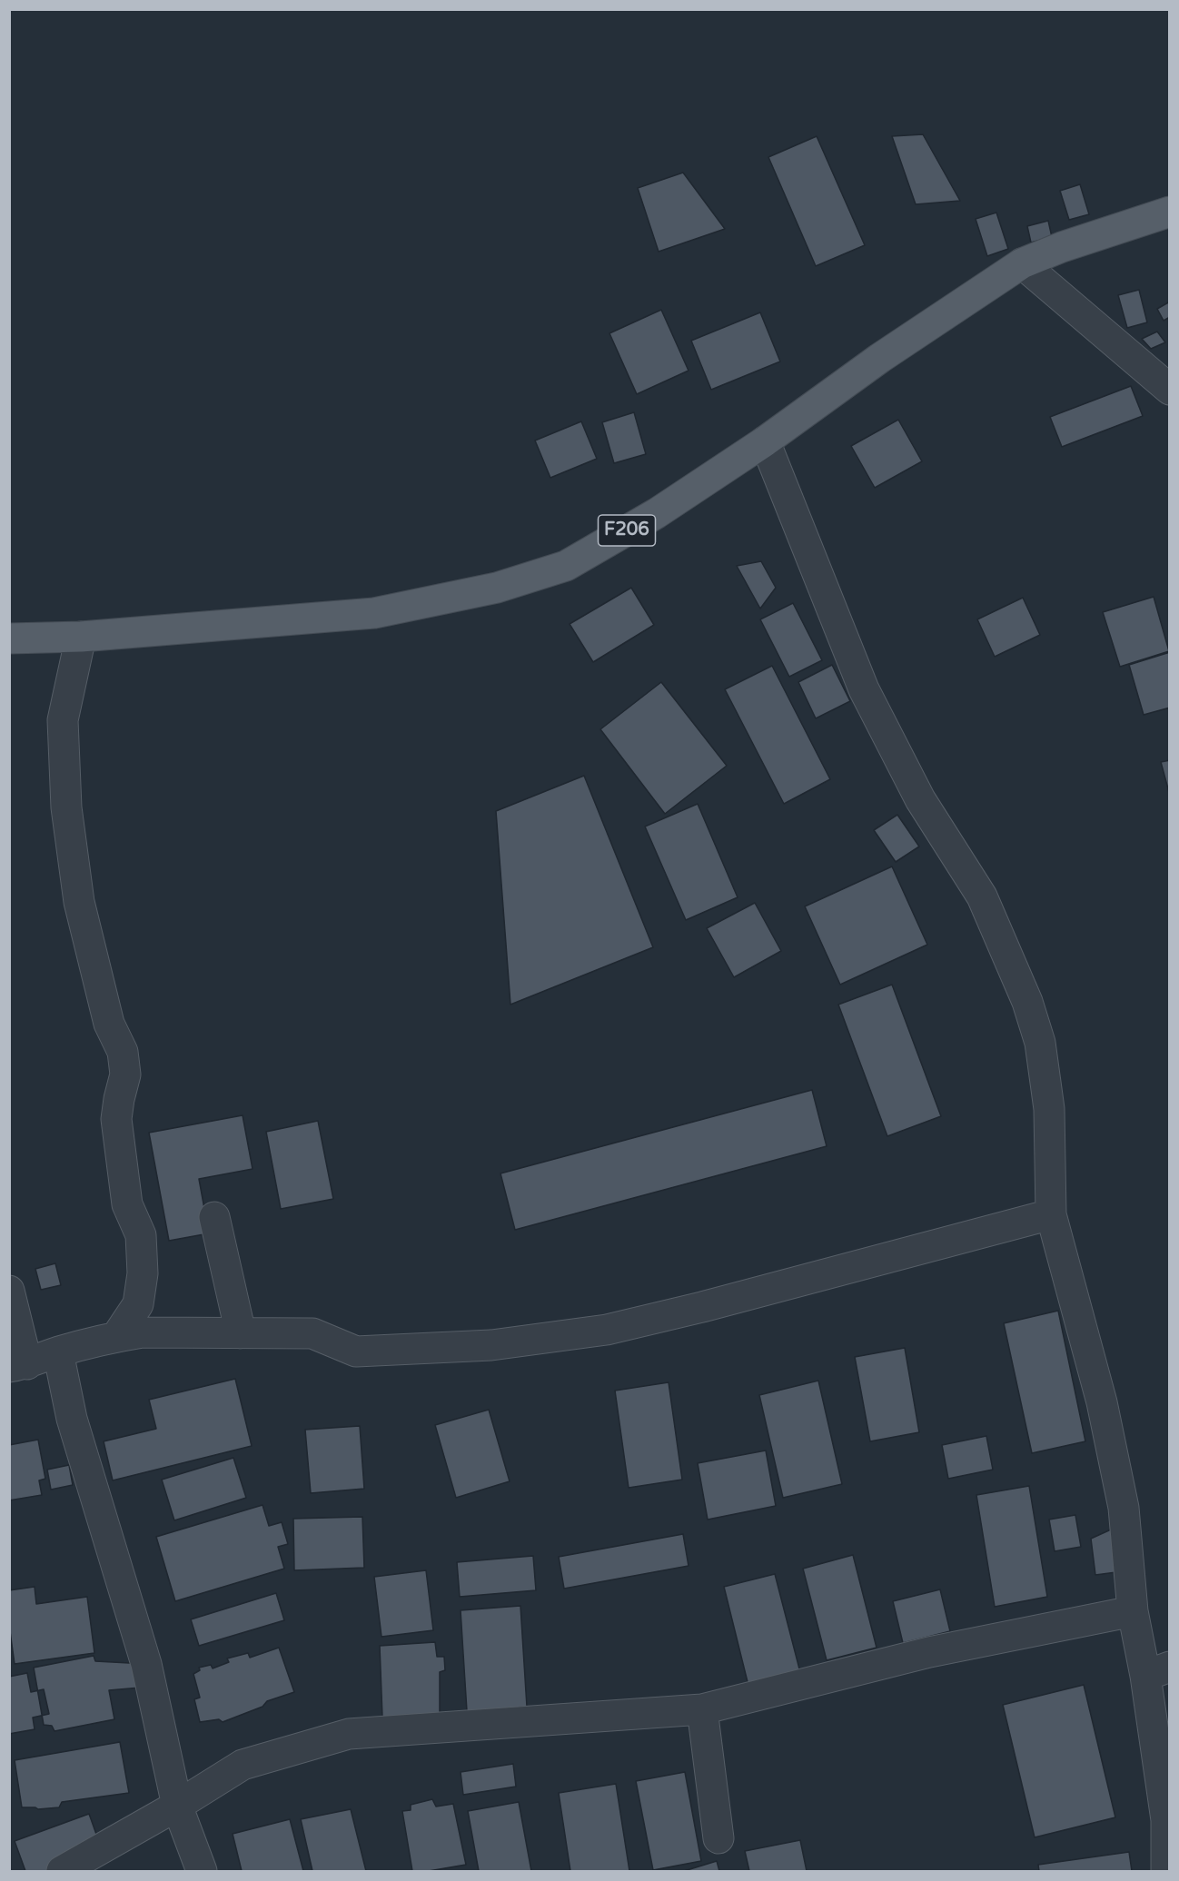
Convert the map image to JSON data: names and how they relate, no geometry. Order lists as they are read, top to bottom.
{
  "streets": {
    "main road": ["F206"]
  }
}
